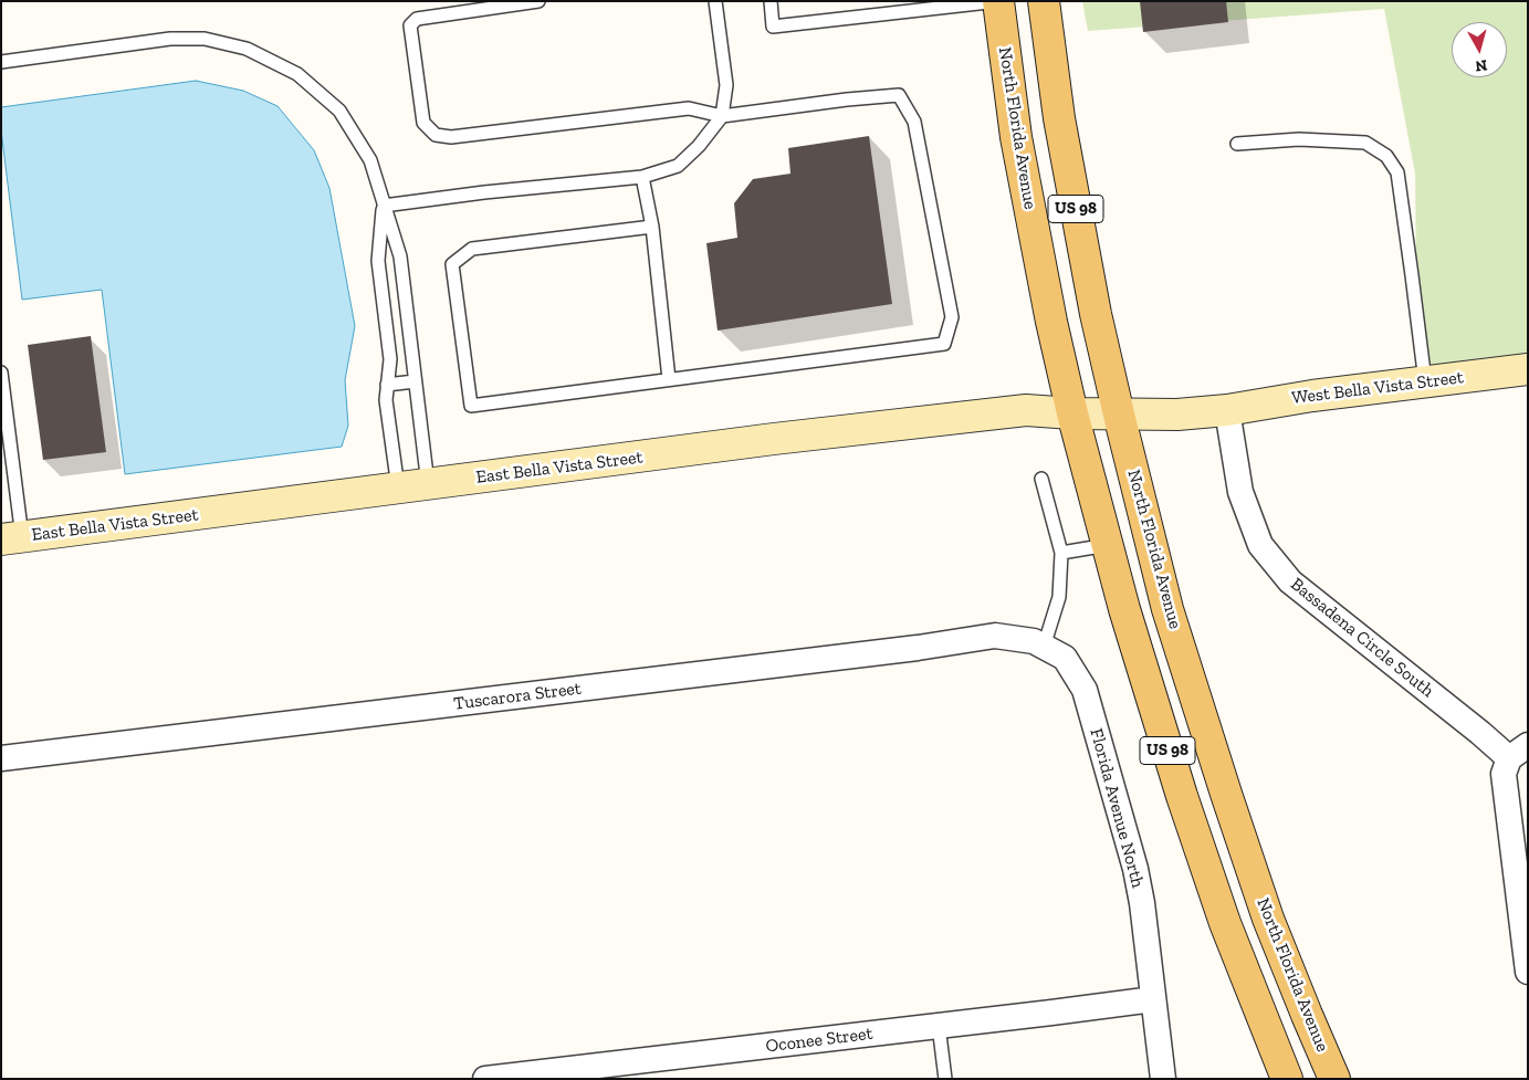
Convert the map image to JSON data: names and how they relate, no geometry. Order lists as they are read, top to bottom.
{
  "streets": {
    "main road": ["North Florida Avenue", "US 98"],
    "street": [
      "West Bella Vista Street",
      "East Bella Vista Street",
      "Bassadena Circle South",
      "Tuscarora Street",
      "Florida Avenue North",
      "Oconee Street"
    ]
  },
  "crossings": [
    ["North Florida Avenue", "West Bella Vista Street"],
    ["North Florida Avenue", "East Bella Vista Street"],
    ["West Bella Vista Street", "East Bella Vista Street"],
    ["West Bella Vista Street", "Bassadena Circle South"],
    ["Tuscarora Street", "Florida Avenue North"],
    ["Florida Avenue North", "Oconee Street"]
  ],
  "north": "bottom"
}
